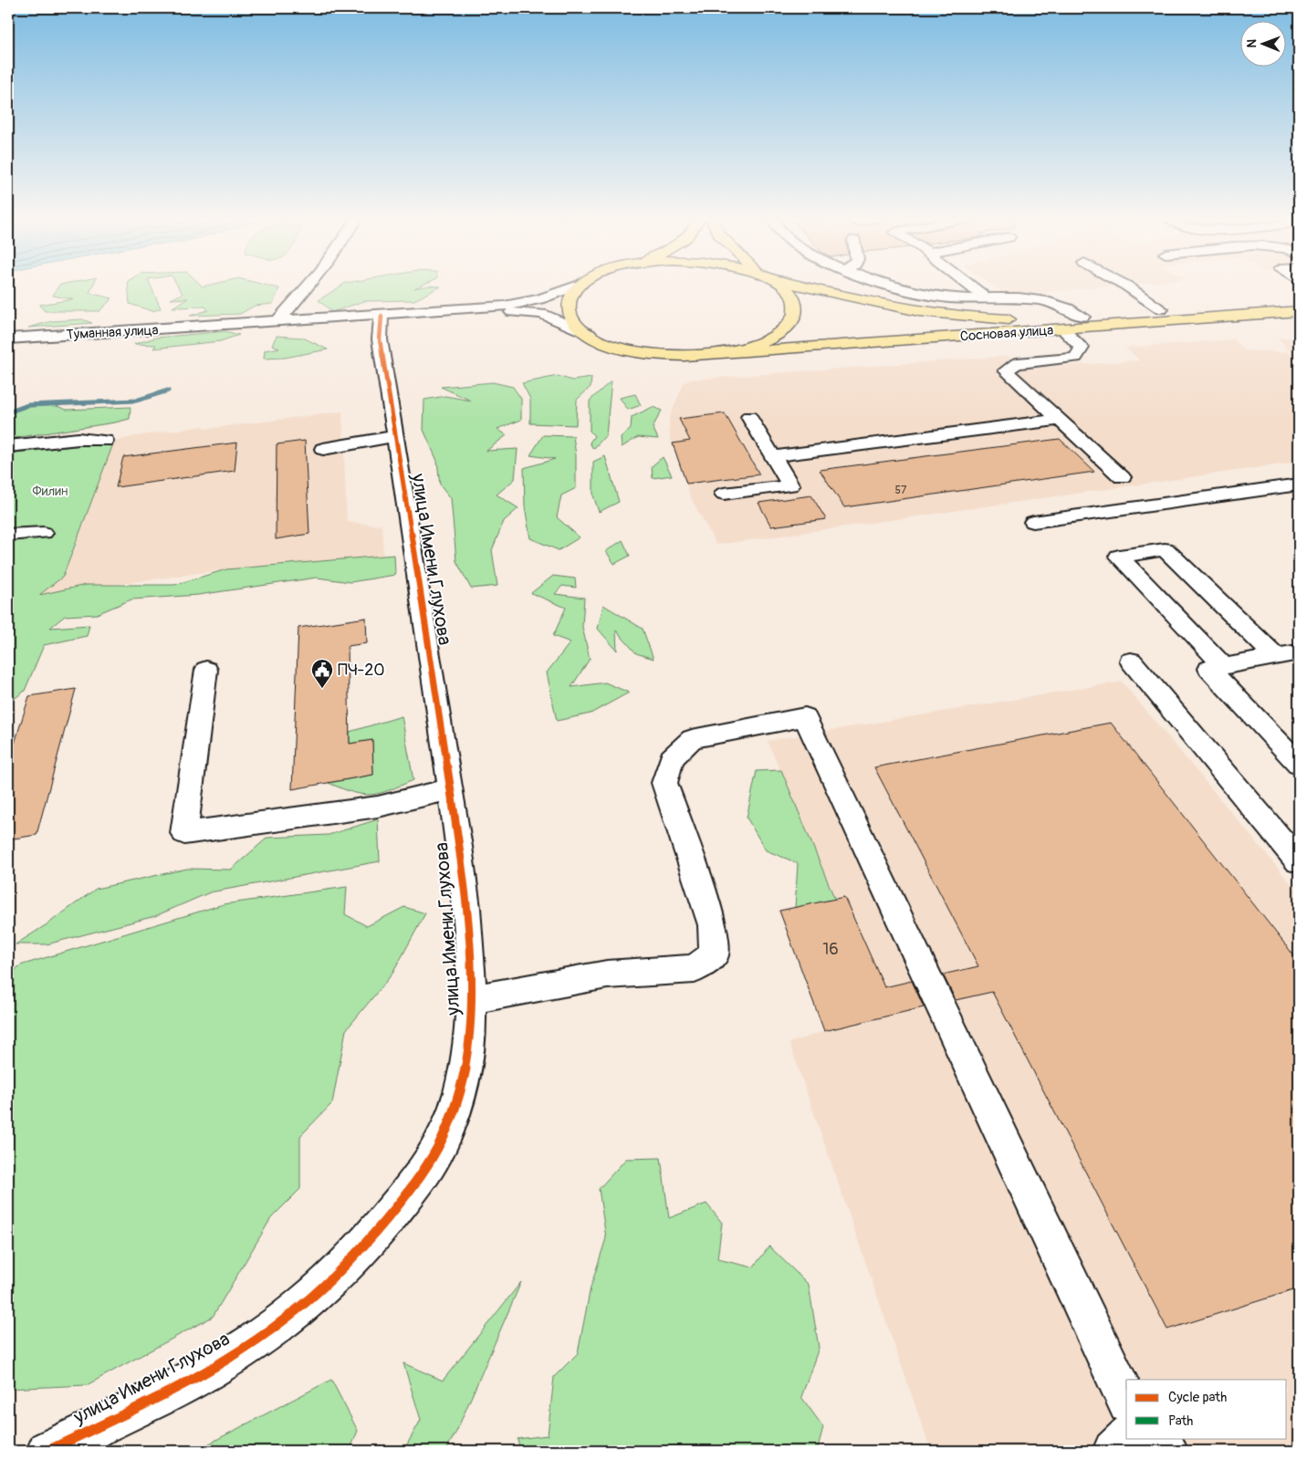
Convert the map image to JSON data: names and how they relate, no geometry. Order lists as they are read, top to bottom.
{
  "streets": {
    "main road": ["Сосновая улица"],
    "street": ["Туманная улица", "улица Имени Глухова"]
  },
  "crossings": [
    ["Туманная улица", "улица Имени Глухова"]
  ],
  "parks": ["Филин"],
  "places": {
    "public building": ["ПЧ-20"]
  },
  "house_numbers": ["57", "16"],
  "legend": ["Cycle path", "Path"],
  "north": "left"
}
